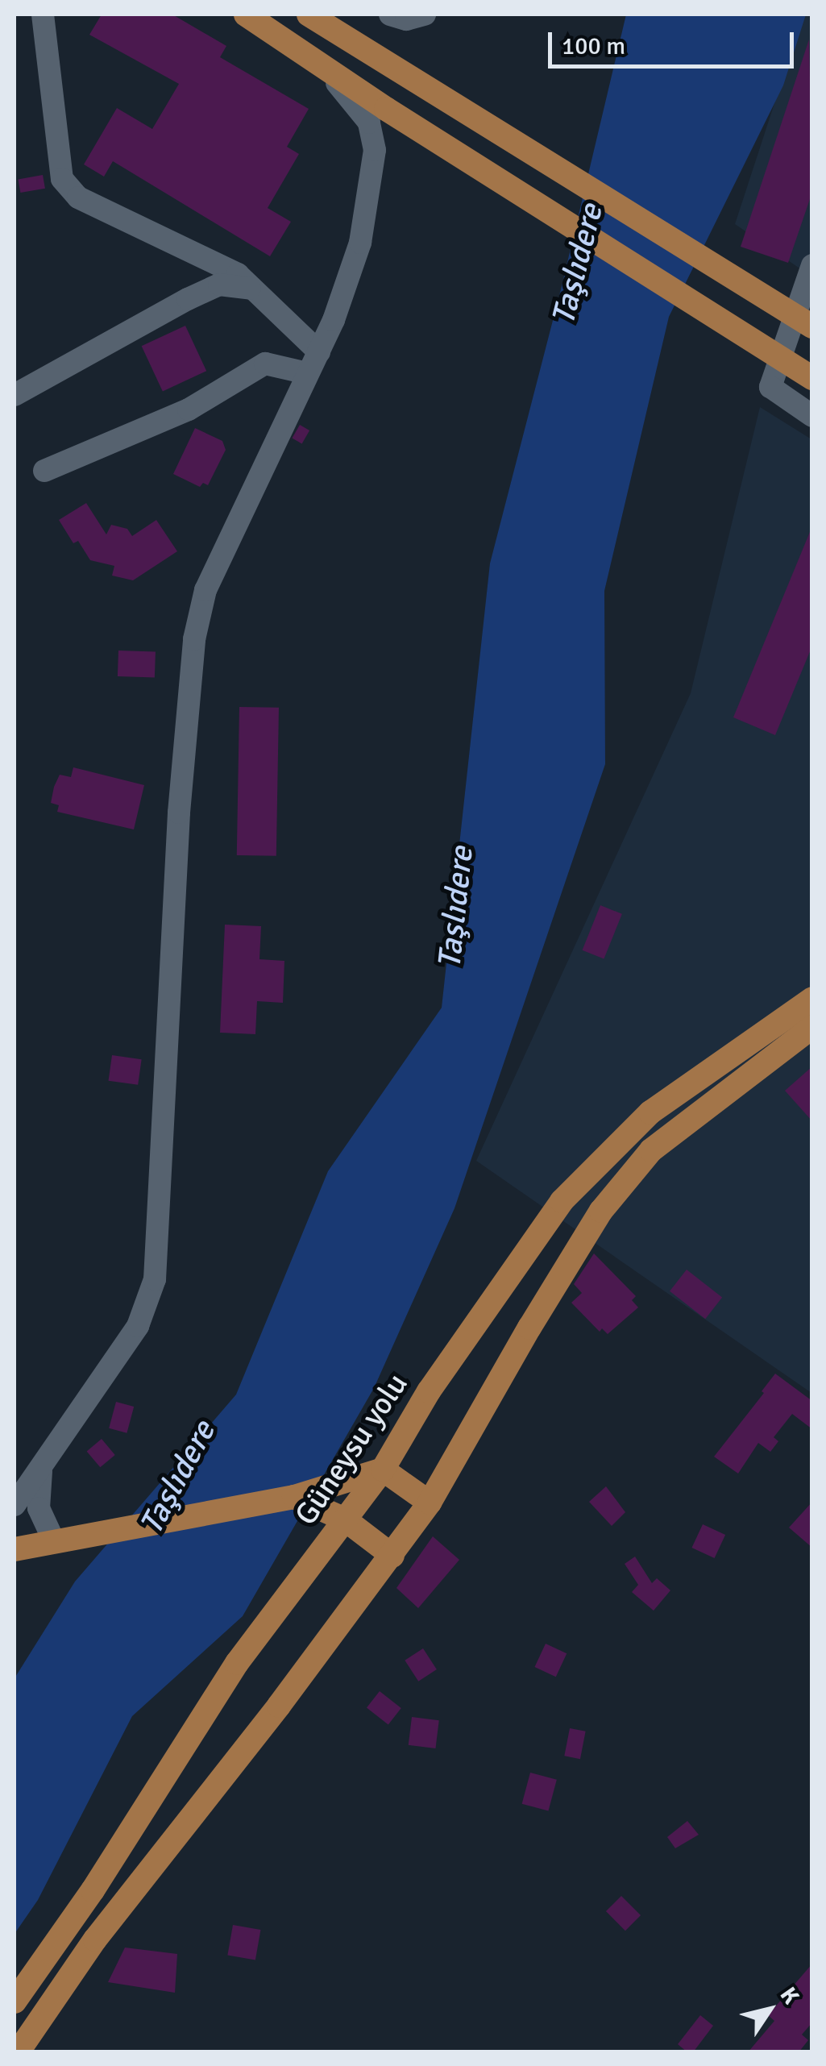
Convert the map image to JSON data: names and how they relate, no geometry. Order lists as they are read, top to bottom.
{
  "streets": {
    "main road": ["Güneysu yolu"]
  },
  "water": ["Taşlıdere"],
  "scale_bar": "100 m",
  "north": "top right"
}
